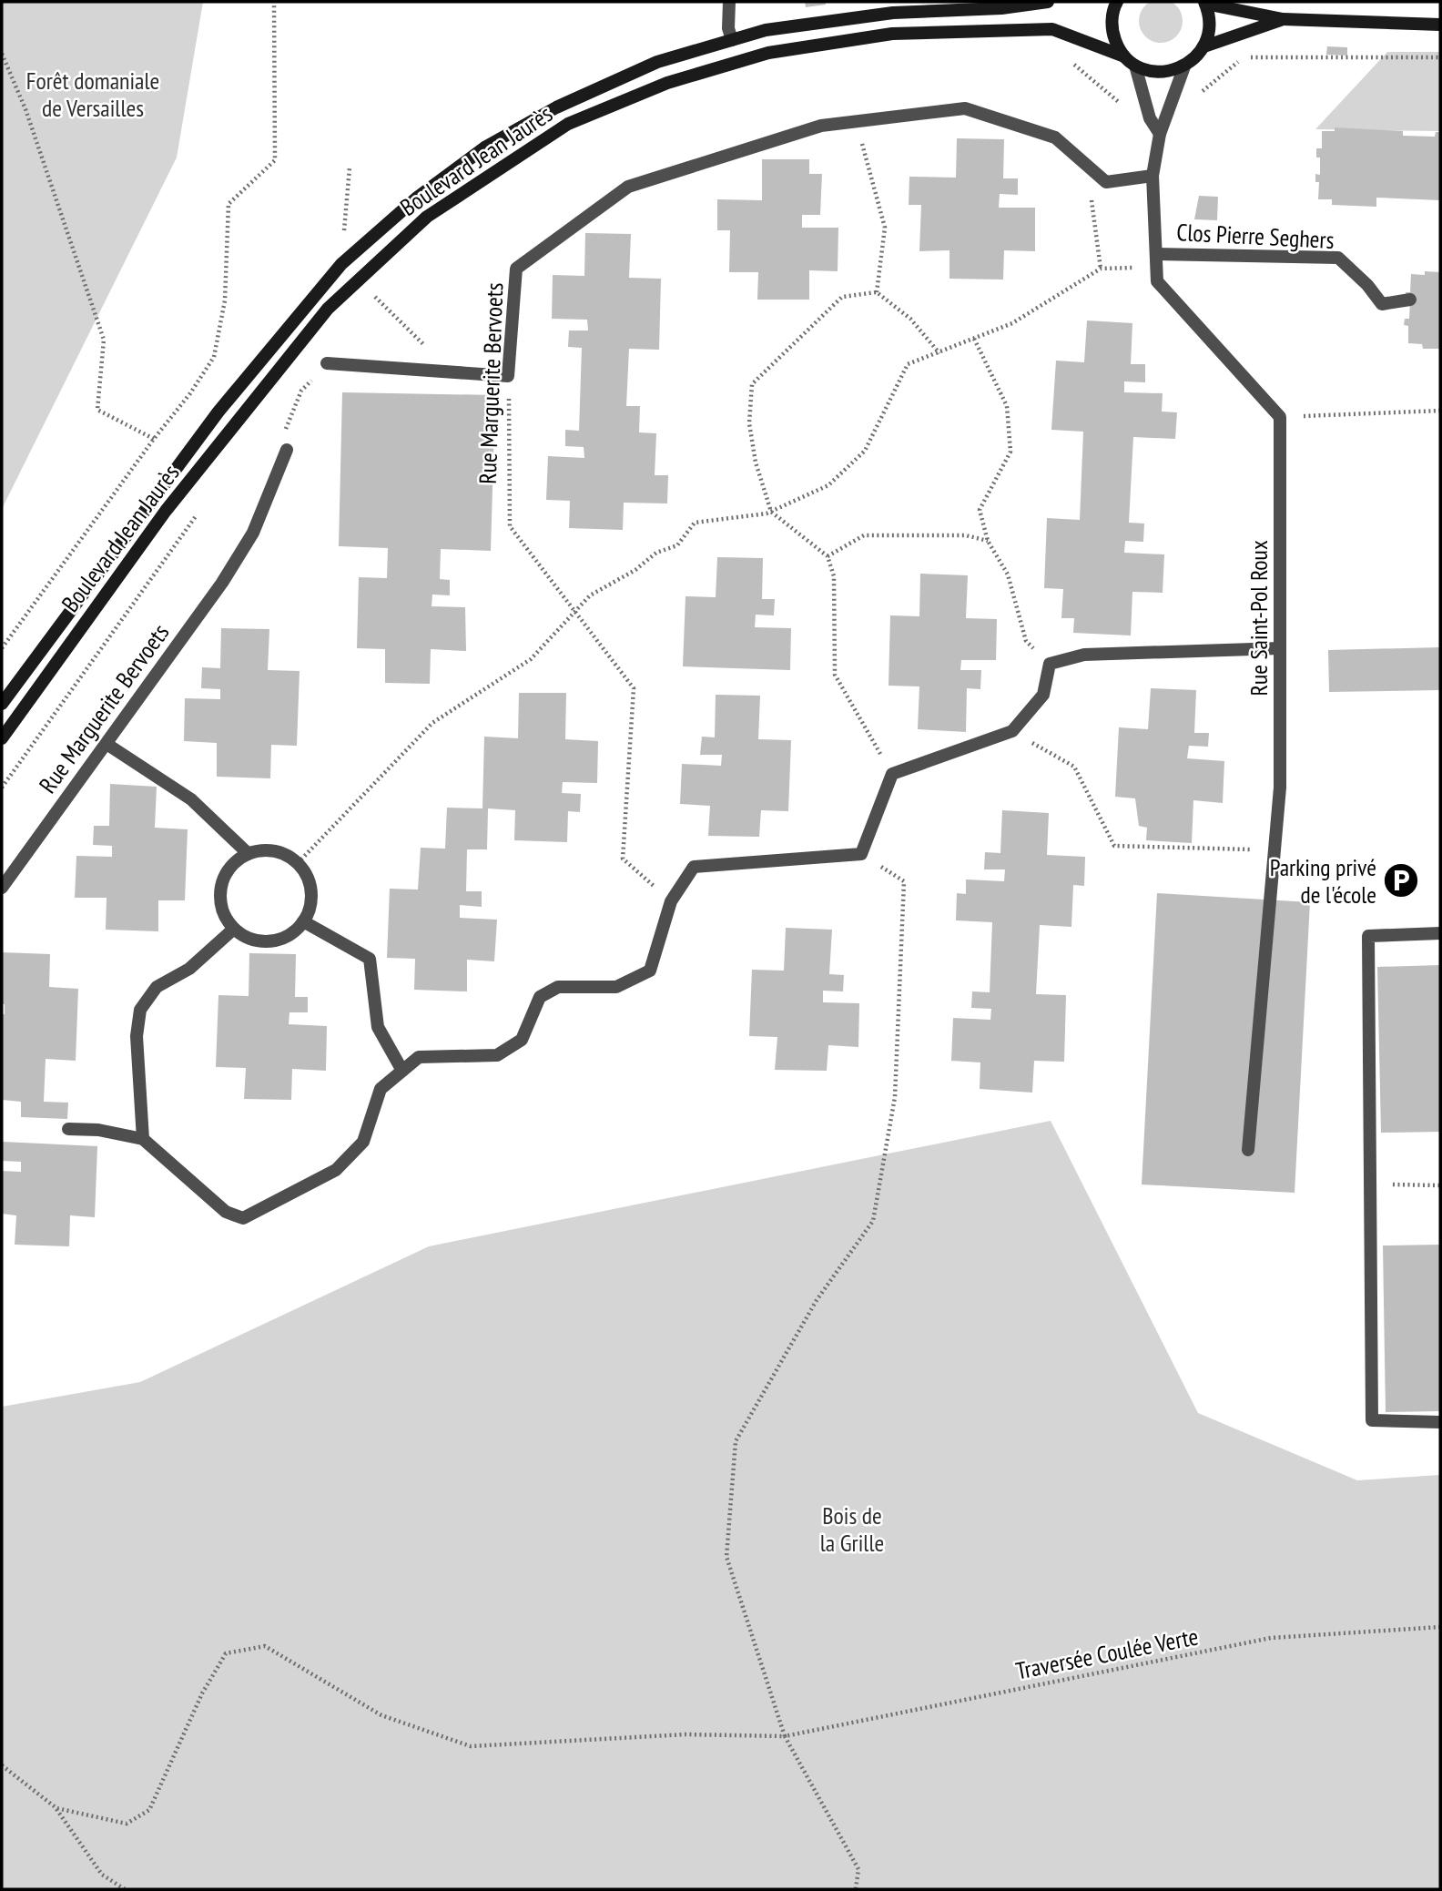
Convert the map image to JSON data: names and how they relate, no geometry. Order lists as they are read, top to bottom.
{
  "streets": {
    "street": [
      "Boulevard Jean Jaurès",
      "Clos Pierre Seghers",
      "Rue Marguerite Bervoets",
      "Rue Saint-Pol Roux"
    ],
    "path": ["Traversée Coulée Verte"]
  },
  "parks": ["Forêt domaniale de Versailles", "Bois de la Grille"],
  "places": {
    "parking": ["Parking privé de l'école"]
  }
}
